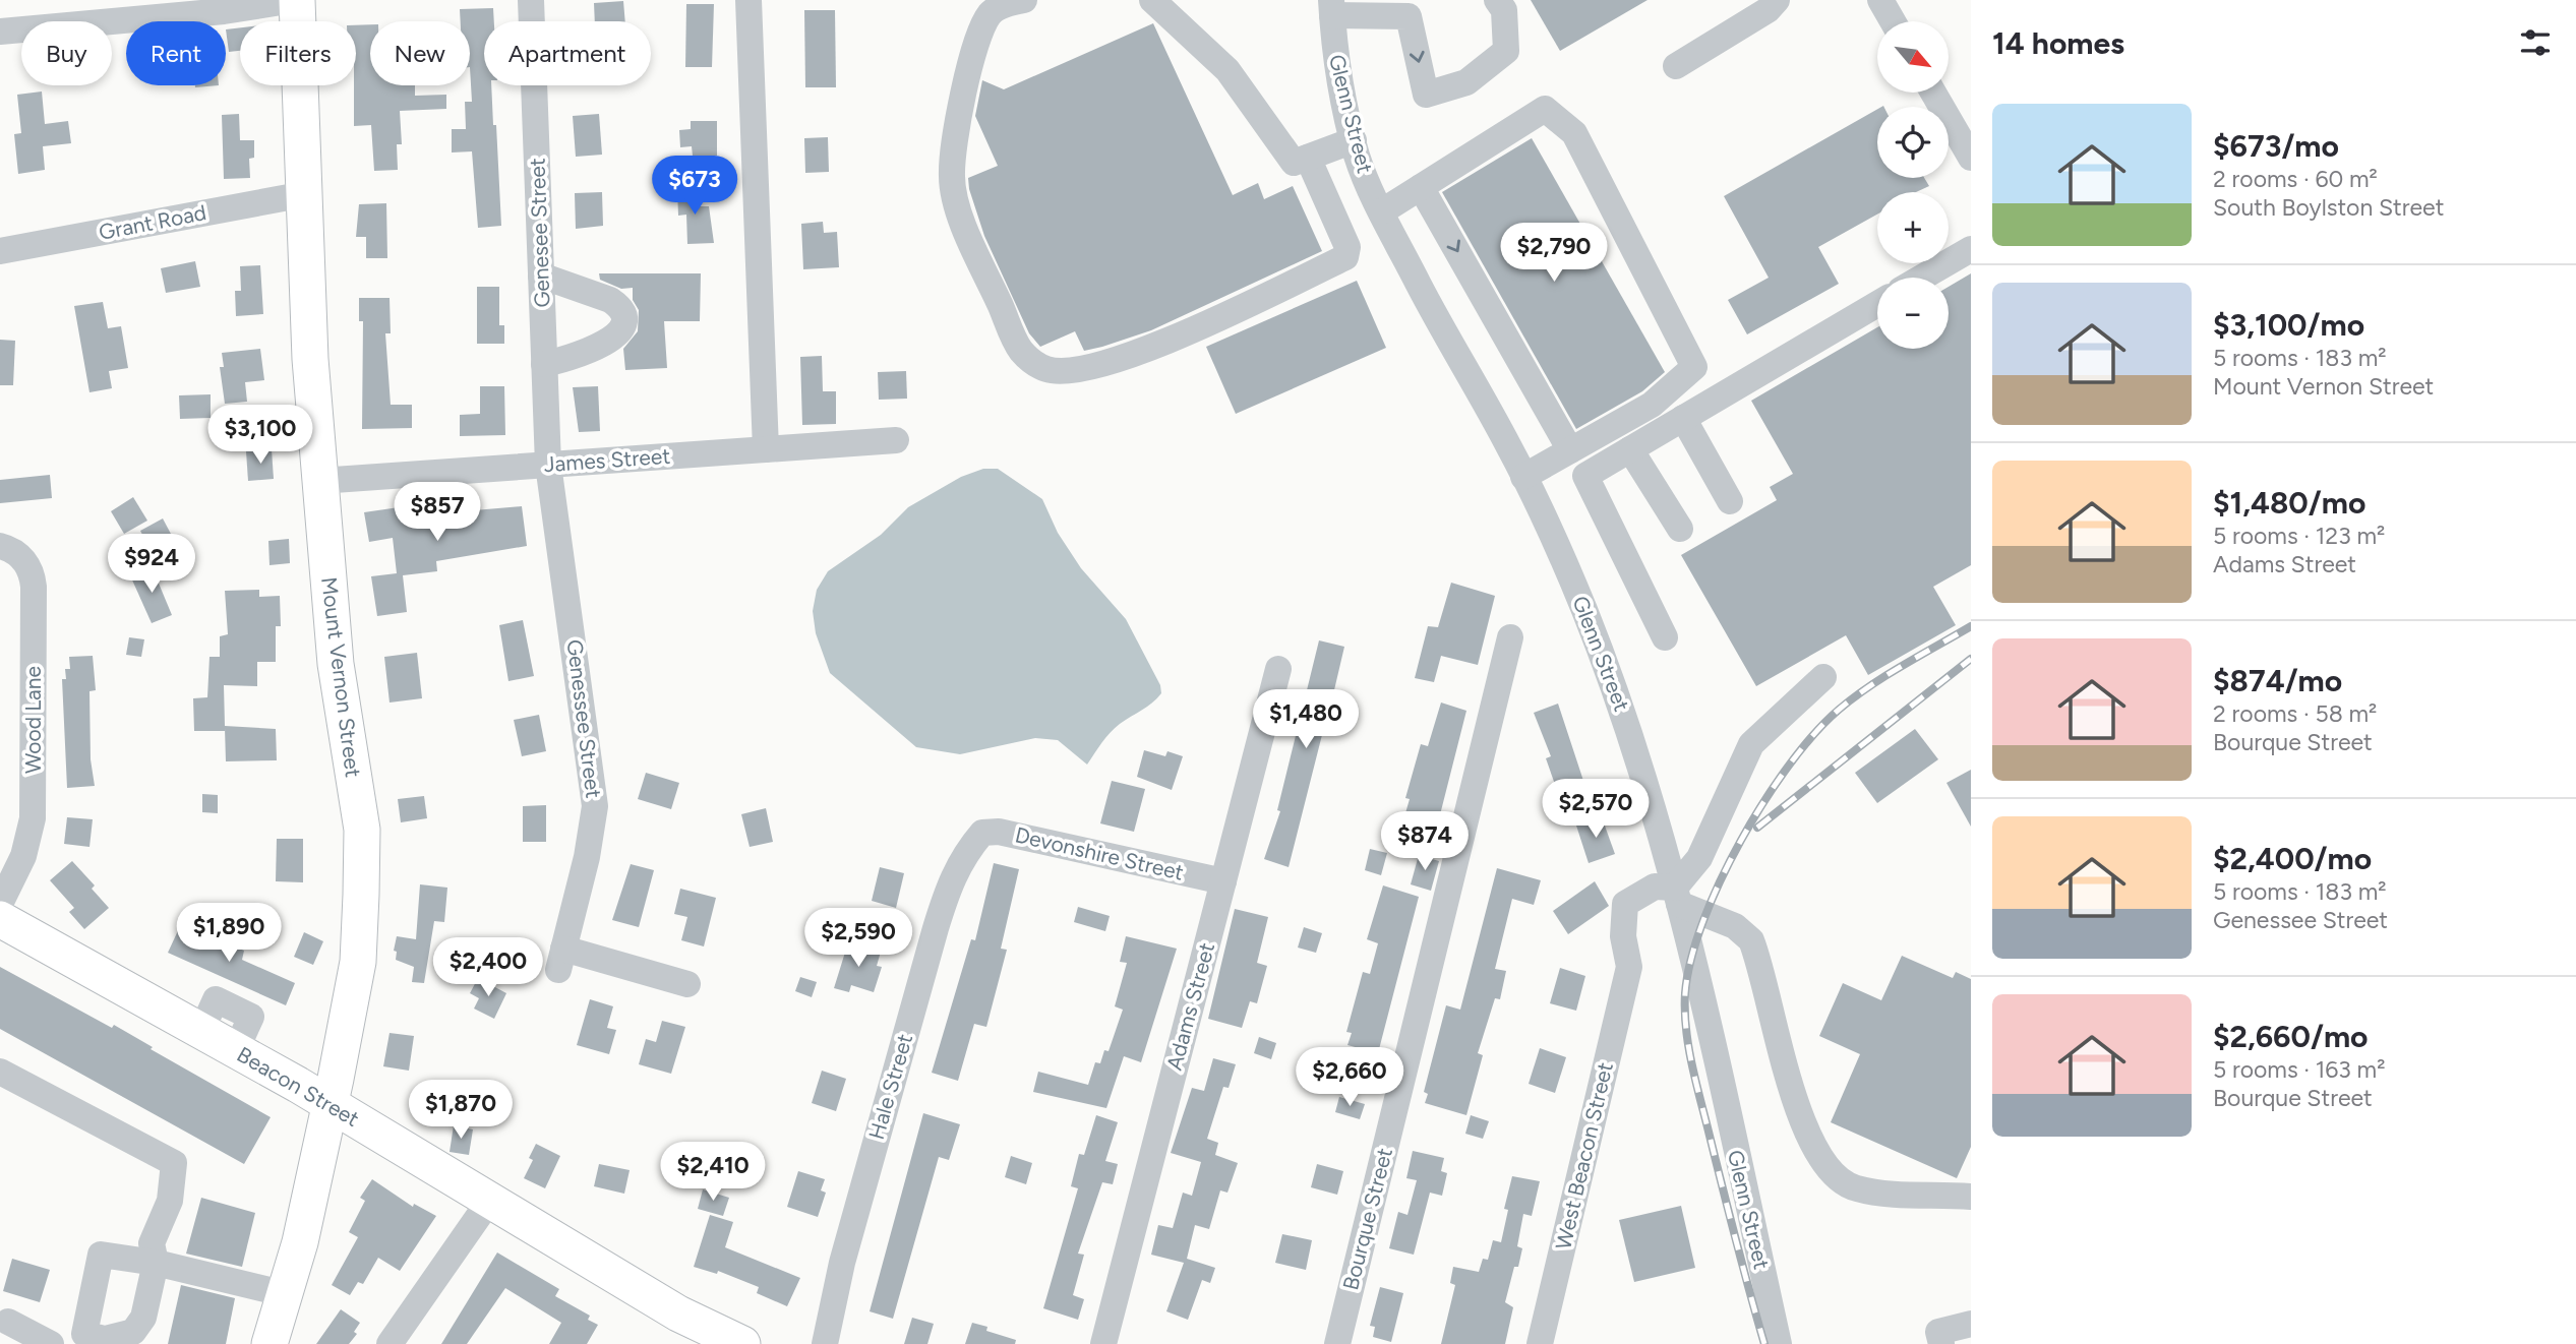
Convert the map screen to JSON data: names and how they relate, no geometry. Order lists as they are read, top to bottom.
{
  "streets": {
    "main road": ["Mount Vernon Street", "Beacon Street"],
    "street": [
      "Glenn Street",
      "Grant Road",
      "Genesee Street",
      "James Street",
      "Genessee Street",
      "Wood Lane",
      "Devonshire Street",
      "Adams Street",
      "Hale Street",
      "West Beacon Street",
      "Bourque Street"
    ]
  },
  "crossings": [
    ["Glenn Street", "West Beacon Street"],
    ["Grant Road", "Mount Vernon Street"],
    ["Genesee Street", "James Street"],
    ["Genesee Street", "Genessee Street"],
    ["James Street", "Mount Vernon Street"],
    ["James Street", "Genessee Street"],
    ["Mount Vernon Street", "Beacon Street"],
    ["Wood Lane", "Beacon Street"],
    ["Devonshire Street", "Adams Street"],
    ["Devonshire Street", "Hale Street"]
  ],
  "north": "bottom right",
  "page": {
    "heading": "14 homes",
    "map_buttons": ["+", "−"],
    "chip": [
      "Buy",
      "Rent",
      "Filters",
      "New",
      "Apartment"
    ],
    "list": [
      {
        "name": "$673/mo",
        "note": "2 rooms · 60 m² · South Boylston Street"
      },
      {
        "name": "$3,100/mo",
        "note": "5 rooms · 183 m² · Mount Vernon Street"
      },
      {
        "name": "$1,480/mo",
        "note": "5 rooms · 123 m² · Adams Street"
      },
      {
        "name": "$874/mo",
        "note": "2 rooms · 58 m² · Bourque Street"
      },
      {
        "name": "$2,400/mo",
        "note": "5 rooms · 183 m² · Genessee Street"
      },
      {
        "name": "$2,660/mo",
        "note": "5 rooms · 163 m² · Bourque Street"
      }
    ],
    "price": [
      "$673",
      "$2,790",
      "$3,100",
      "$857",
      "$924",
      "$1,480",
      "$2,570",
      "$874",
      "$1,890",
      "$2,590",
      "$2,400",
      "$2,660",
      "$1,870",
      "$2,410"
    ]
  }
}
